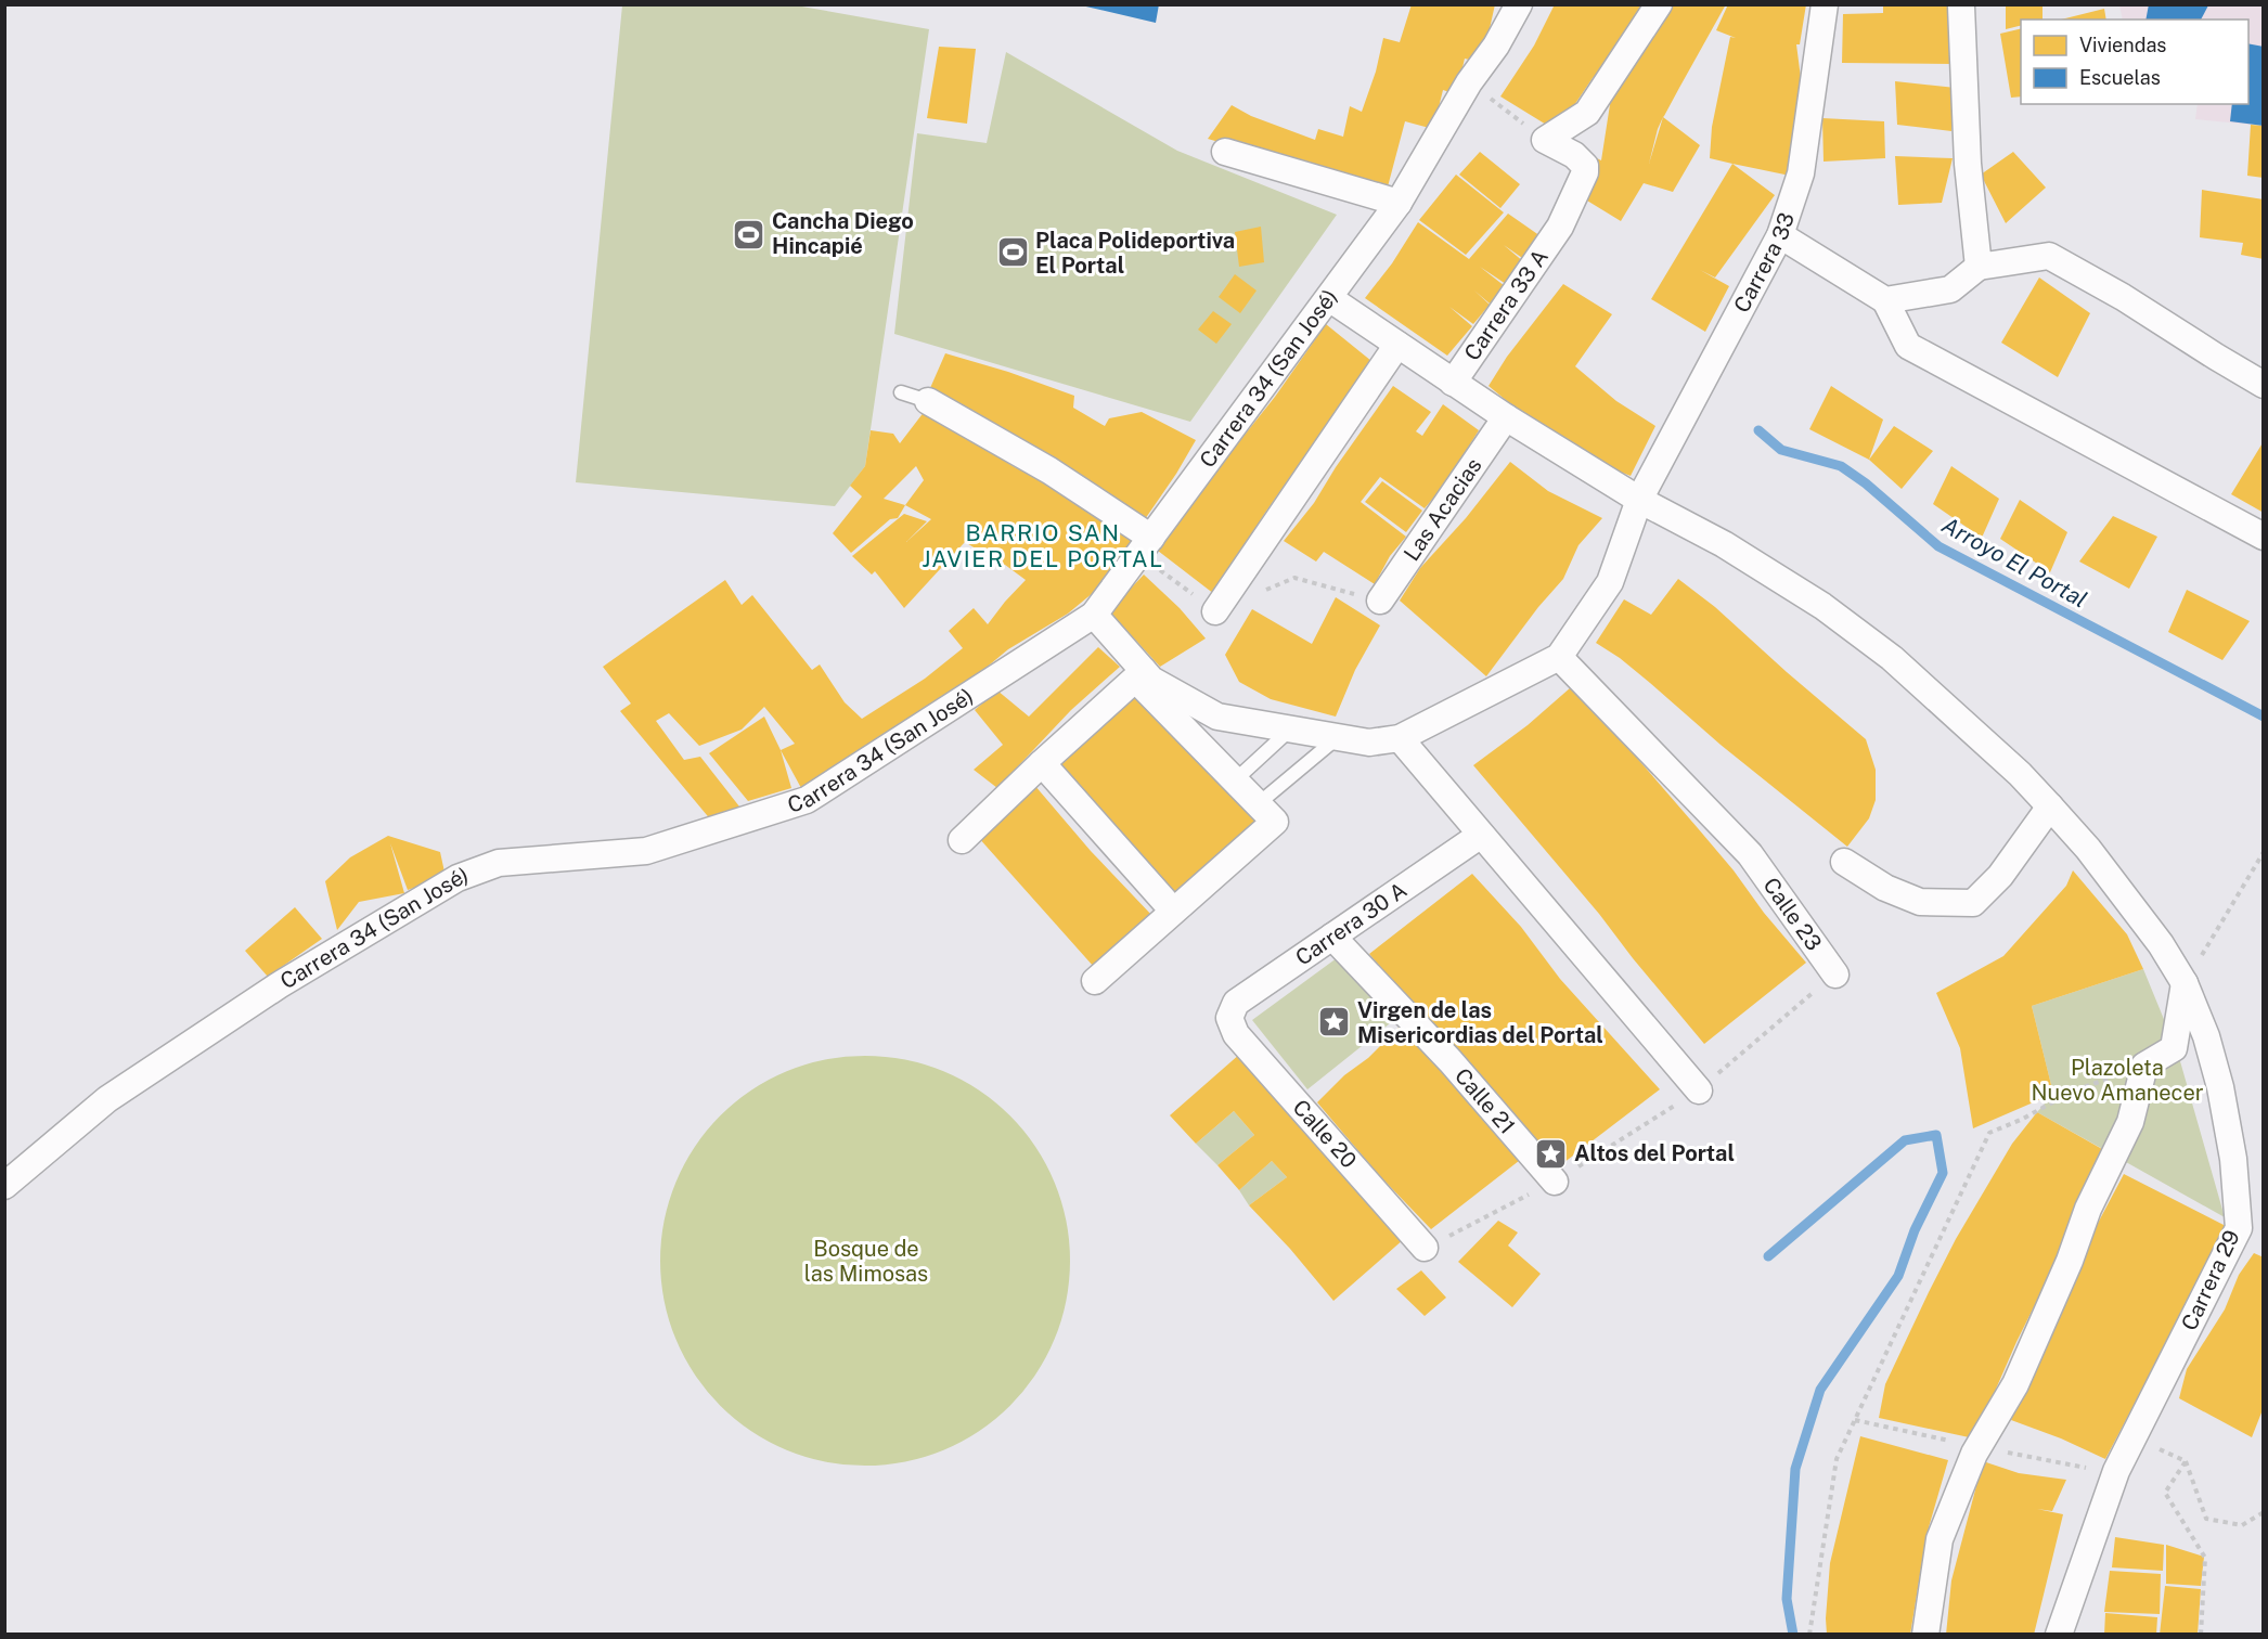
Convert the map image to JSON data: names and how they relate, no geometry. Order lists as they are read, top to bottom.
{
  "streets": {
    "street": [
      "Carrera 33",
      "Carrera 33 A",
      "Carrera 34 (San José)",
      "Las Acacias",
      "Calle 23",
      "Carrera 30 A",
      "Calle 21",
      "Calle 20",
      "Carrera 29"
    ]
  },
  "crossings": [
    ["Carrera 33", "Calle 23"],
    ["Carrera 33", "Carrera 29"],
    ["Carrera 33 A", "Carrera 29"],
    ["Carrera 34 (San José)", "Carrera 29"],
    ["Las Acacias", "Carrera 29"],
    ["Carrera 30 A", "Calle 21"],
    ["Carrera 30 A", "Calle 20"]
  ],
  "districts": ["BARRIO SAN JAVIER DEL PORTAL"],
  "water": ["Arroyo El Portal"],
  "parks": ["Plazoleta Nuevo Amanecer", "Bosque de las Mimosas"],
  "places": {
    "sports": ["Cancha Diego Hincapié", "Placa Polideportiva El Portal"],
    "place": ["Virgen de las Misericordias del Portal", "Altos del Portal"]
  },
  "legend": ["Viviendas", "Escuelas"]
}
